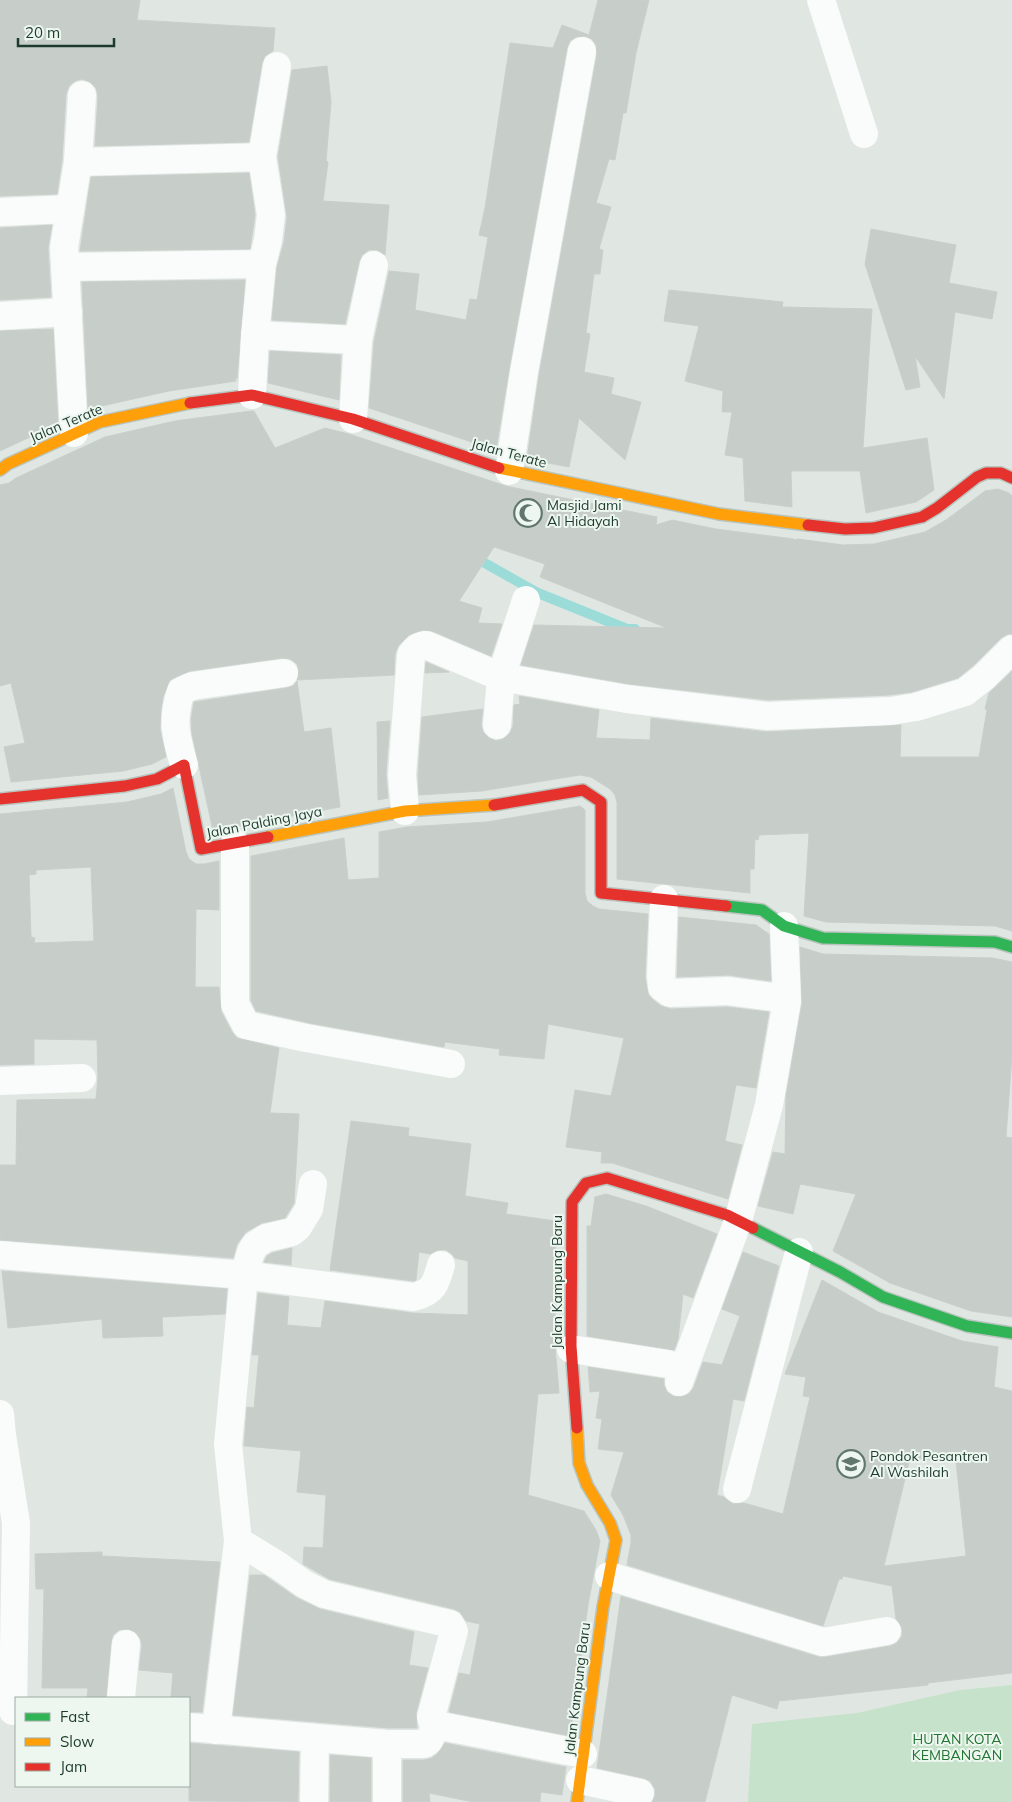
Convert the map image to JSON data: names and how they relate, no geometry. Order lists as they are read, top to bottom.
{
  "streets": {
    "street": ["Jalan Terate", "Jalan Palding Jaya", "Jalan Kampung Baru"]
  },
  "parks": ["HUTAN KOTA KEMBANGAN"],
  "places": {
    "mosque": ["Masjid Jami Al Hidayah"],
    "school or university": ["Pondok Pesantren Al Washilah"]
  },
  "legend": ["Fast", "Slow", "Jam"],
  "scale_bar": "20 m"
}
